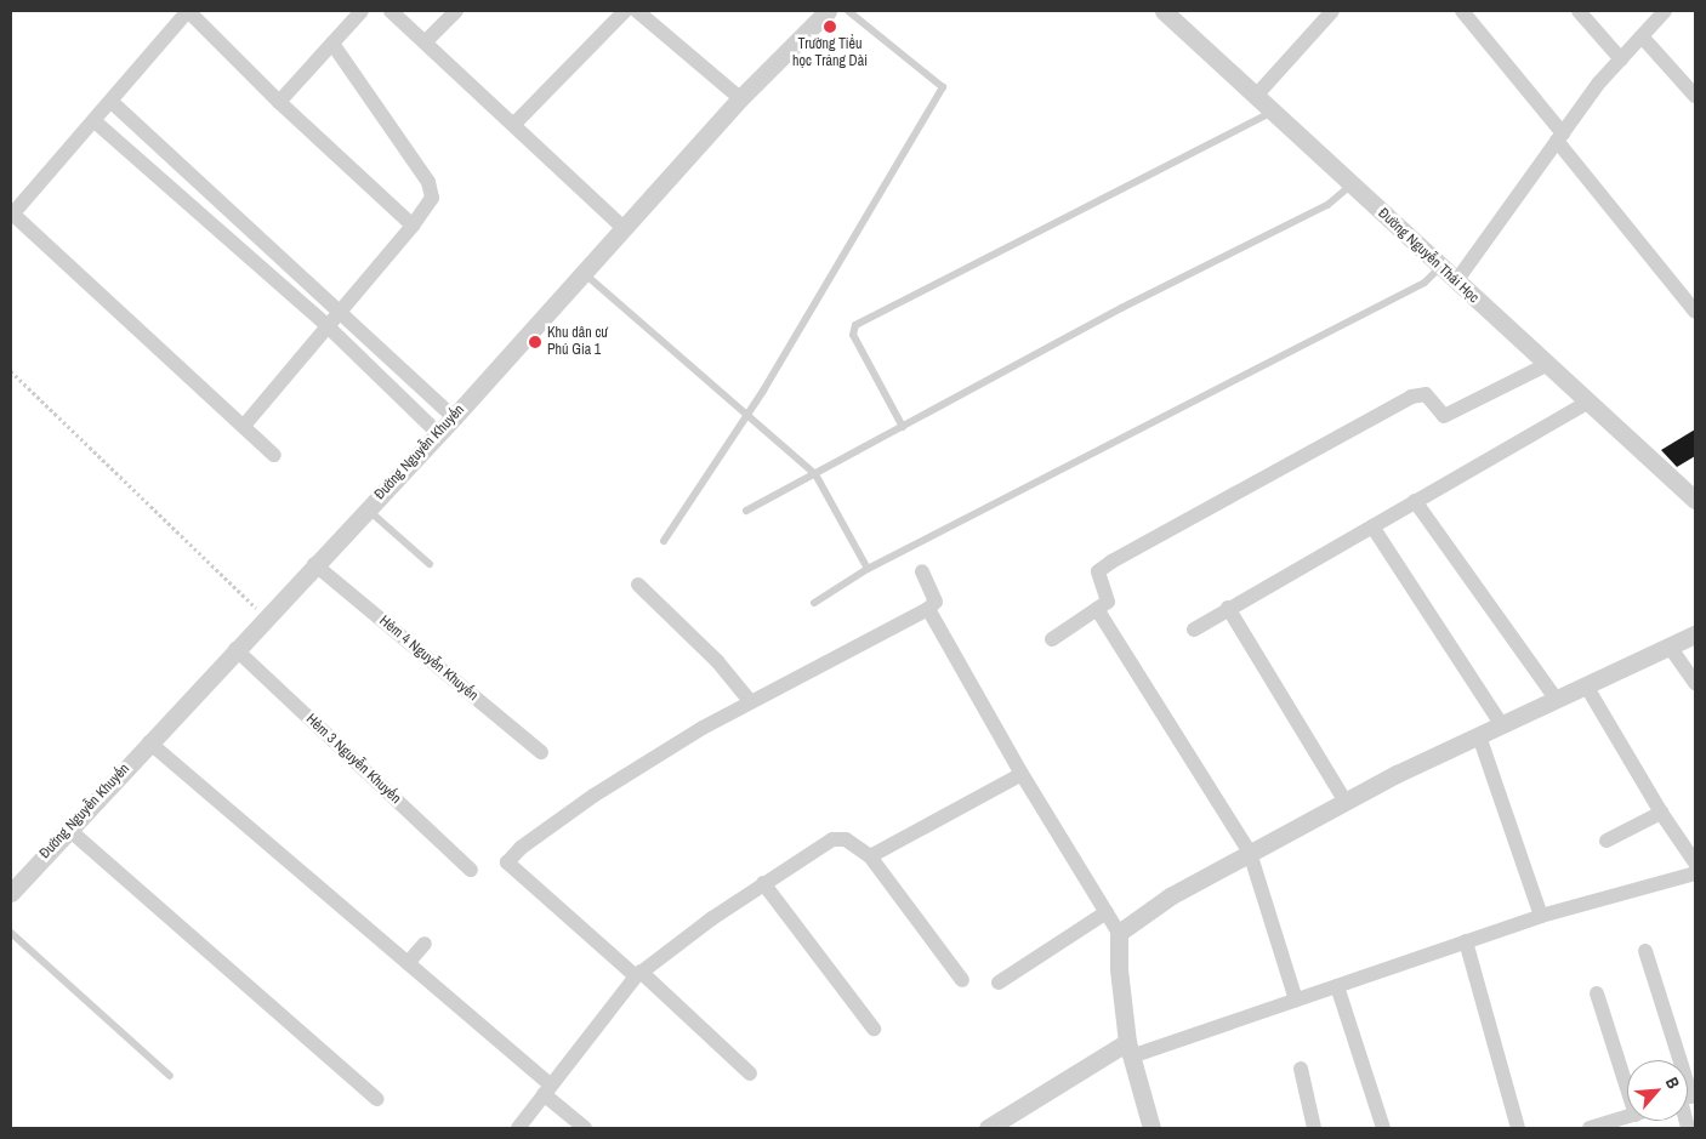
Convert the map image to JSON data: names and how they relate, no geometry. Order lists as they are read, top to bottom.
{
  "streets": {
    "street": [
      "Đường Nguyễn Thái Học",
      "Đường Nguyễn Khuyến",
      "Hẻm 4 Nguyễn Khuyến",
      "Hẻm 3 Nguyễn Khuyến"
    ]
  },
  "crossings": [
    ["Đường Nguyễn Khuyến", "Hẻm 4 Nguyễn Khuyến"],
    ["Đường Nguyễn Khuyến", "Hẻm 3 Nguyễn Khuyến"]
  ],
  "places": ["Trường Tiểu học Trảng Dài", "Khu dân cư Phú Gia 1"],
  "north": "top right"
}
